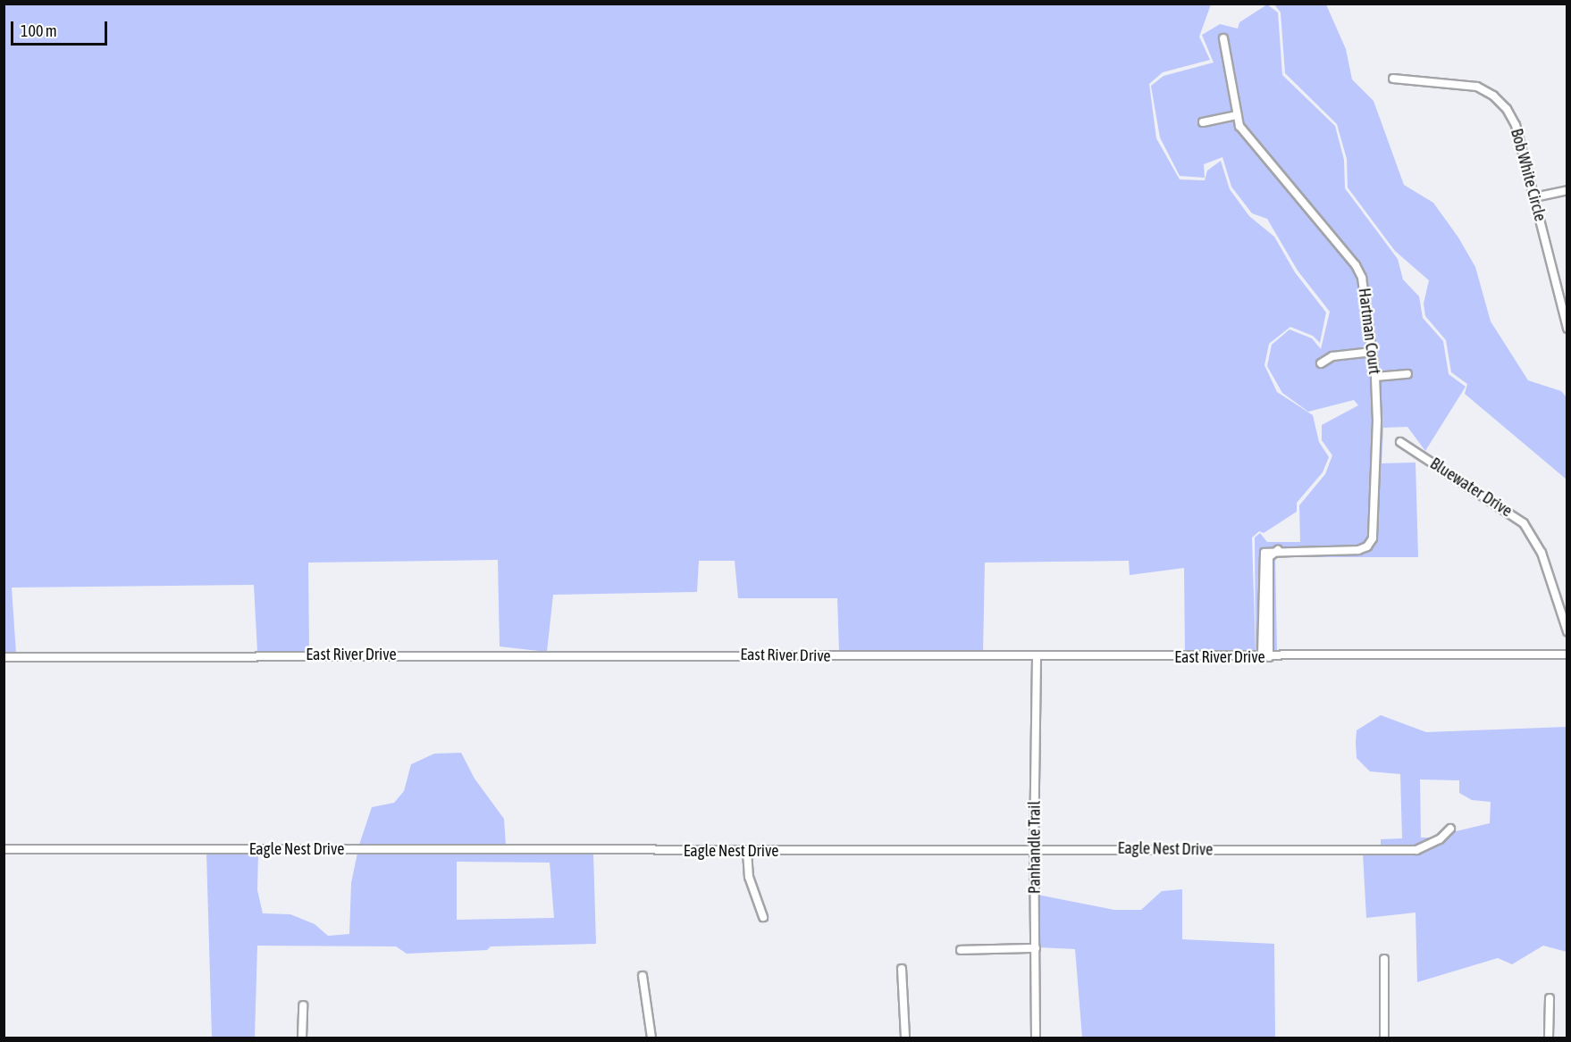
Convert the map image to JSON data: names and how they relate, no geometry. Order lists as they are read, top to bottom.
{
  "streets": {
    "street": [
      "Bob White Circle",
      "Hartman Court",
      "Bluewater Drive",
      "East River Drive",
      "Panhandle Trail",
      "Eagle Nest Drive"
    ]
  },
  "crossings": [
    ["Hartman Court", "East River Drive"],
    ["East River Drive", "Panhandle Trail"],
    ["Panhandle Trail", "Eagle Nest Drive"]
  ],
  "scale_bar": "100 m"
}
